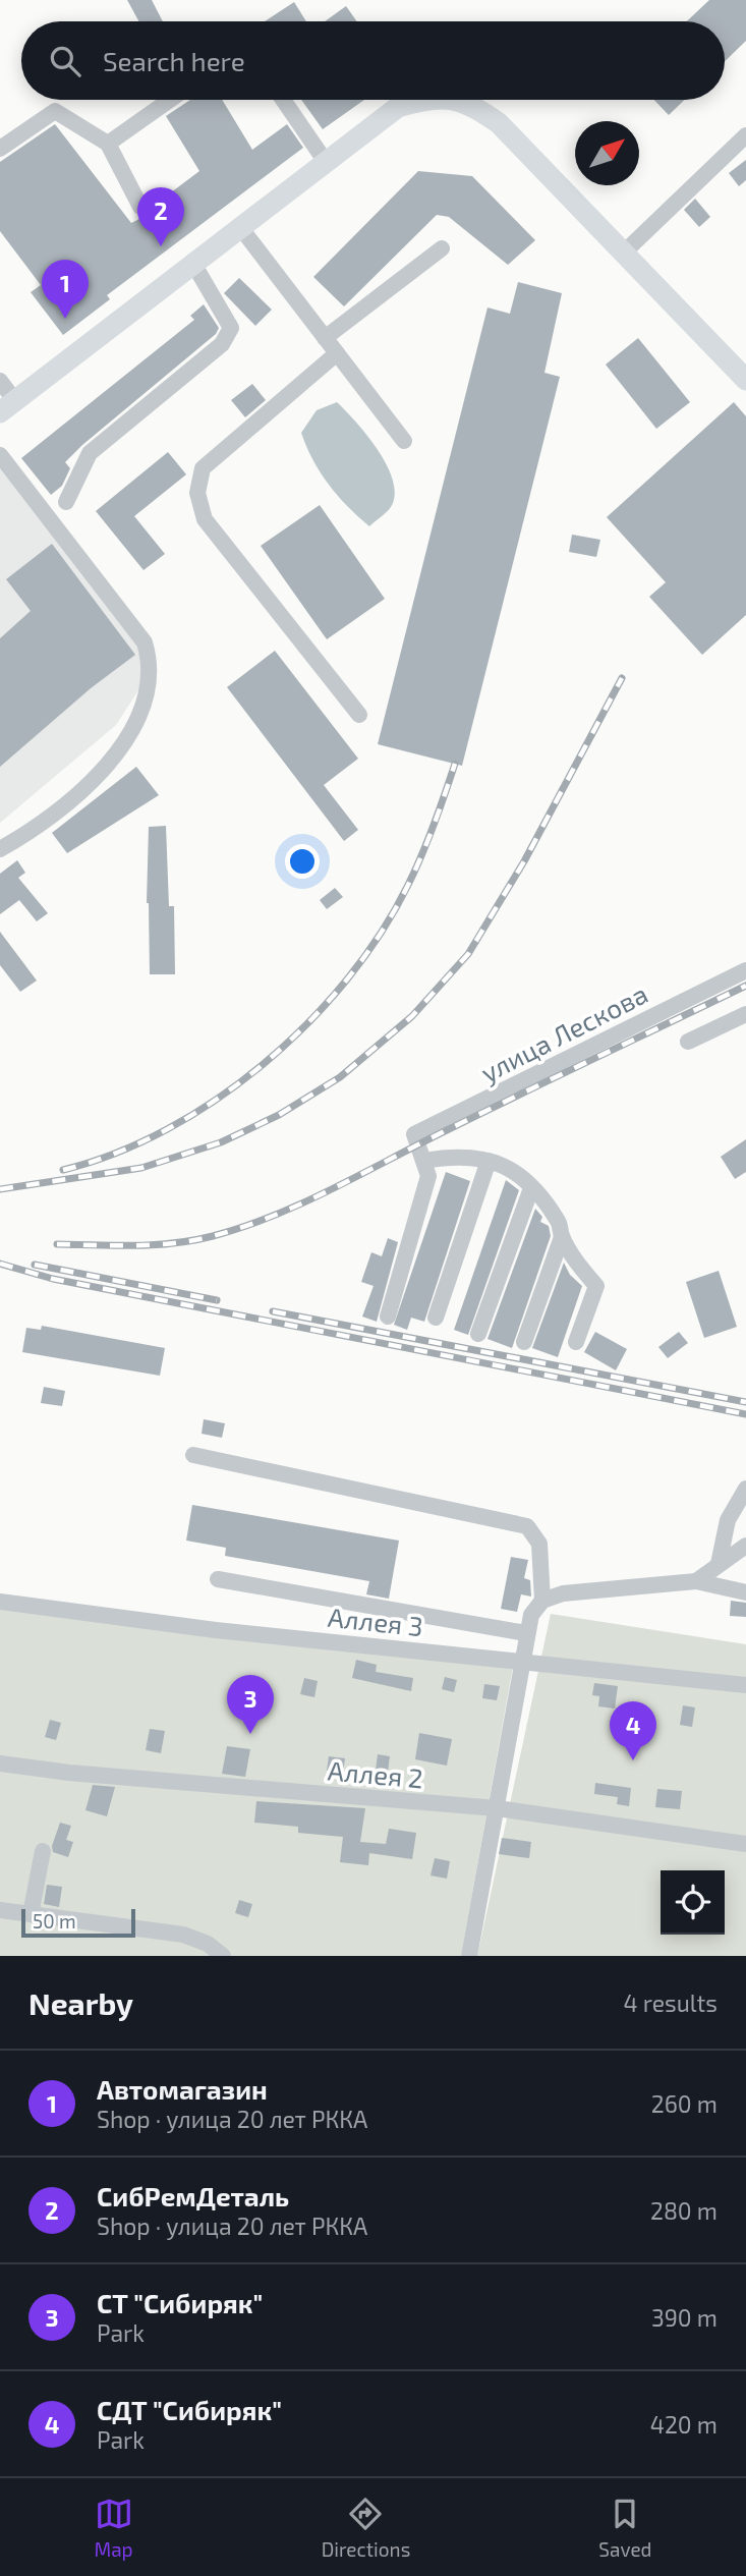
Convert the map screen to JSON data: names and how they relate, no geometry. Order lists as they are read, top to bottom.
{
  "streets": {
    "street": ["улица Лескова", "Аллея 3", "Аллея 2"]
  },
  "scale_bar": "50 m",
  "north": "top right",
  "page": {
    "search": "Search here",
    "pins": [
      "2",
      "1",
      "3",
      "4"
    ],
    "scale": "50 m",
    "heading": ["Nearby", "4 results"],
    "list": [
      {
        "mark": "1",
        "name": "Автомагазин",
        "note": "Shop · улица 20 лет РККА",
        "value": "260 m"
      },
      {
        "mark": "2",
        "name": "СибРемДеталь",
        "note": "Shop · улица 20 лет РККА",
        "value": "280 m"
      },
      {
        "mark": "3",
        "name": "СТ \"Сибиряк\"",
        "note": "Park",
        "value": "390 m"
      },
      {
        "mark": "4",
        "name": "СДТ \"Сибиряк\"",
        "note": "Park",
        "value": "420 m"
      }
    ],
    "nav": ["Map", "Directions", "Saved"]
  }
}
